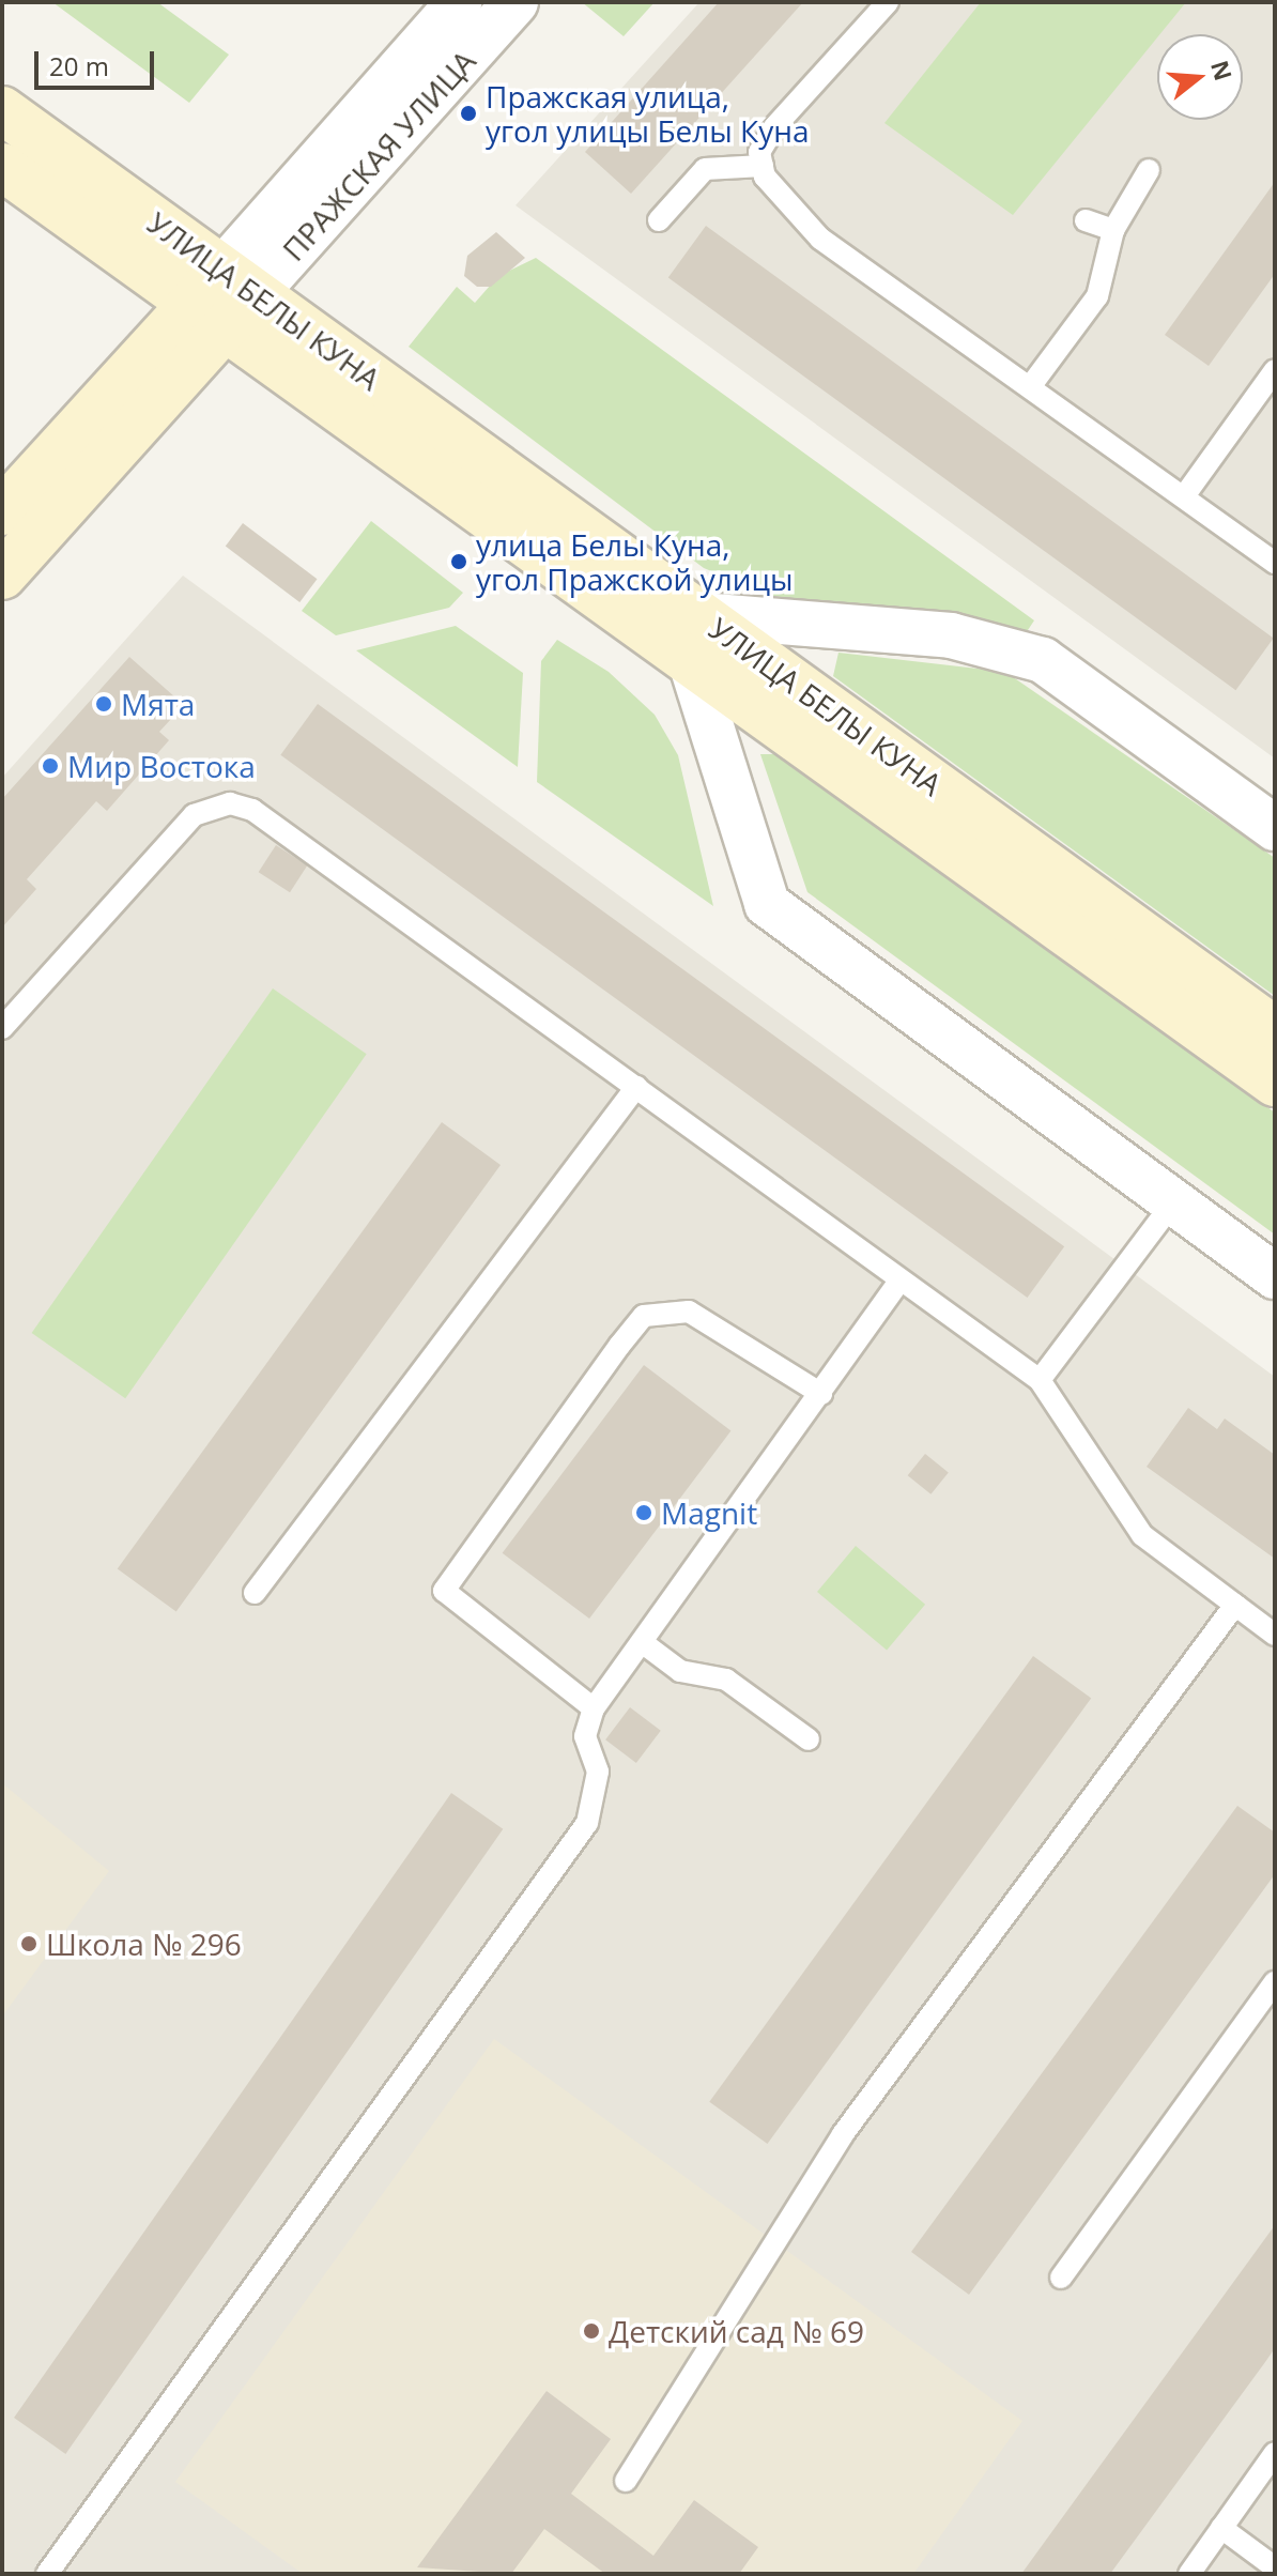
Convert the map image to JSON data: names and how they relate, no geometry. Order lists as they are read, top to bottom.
{
  "streets": {
    "street": ["ПРАЖСКАЯ УЛИЦА", "УЛИЦА БЕЛЫ КУНА"]
  },
  "crossings": [
    ["ПРАЖСКАЯ УЛИЦА", "УЛИЦА БЕЛЫ КУНА"]
  ],
  "places": [
    "Пражская улица, угол улицы Белы Куна",
    "улица Белы Куна, угол Пражской улицы",
    "Мята",
    "Мир Востока",
    "Magnit",
    "Школа № 296",
    "Детский сад № 69"
  ],
  "scale_bar": "20 m",
  "north": "right"
}
